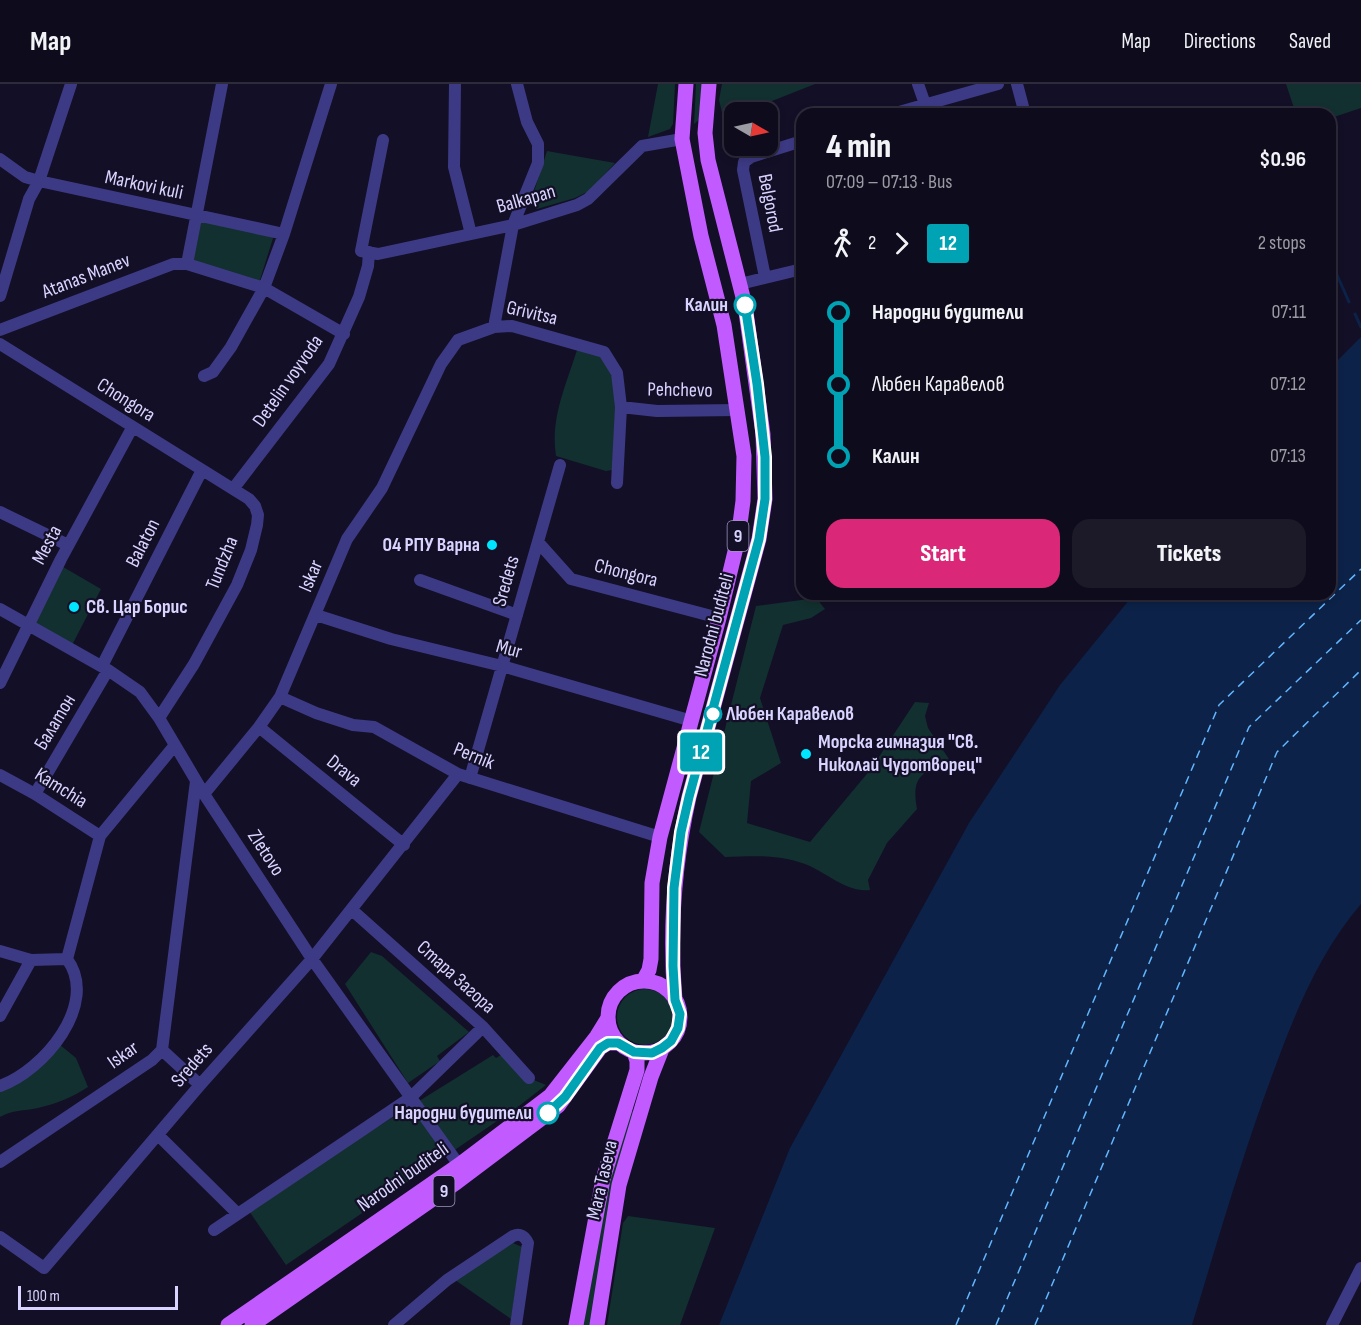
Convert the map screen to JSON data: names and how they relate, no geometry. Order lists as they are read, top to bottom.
{
  "streets": {
    "main road": ["9", "Narodni buditeli", "Mara Taseva"],
    "street": [
      "Markovi kuli",
      "Balkapan",
      "Belgorod",
      "Atanas Manev",
      "Grivitsa",
      "Detelin voyvoda",
      "Pehchevo",
      "Chongora",
      "Balaton",
      "Mesta",
      "Tundzha",
      "Iskar",
      "Sredets",
      "Mur",
      "Балатон",
      "Pernik",
      "Drava",
      "Kamchia",
      "Zletovo",
      "Стара Загора"
    ]
  },
  "crossings": [
    ["Balkapan", "Grivitsa"],
    ["Balkapan", "Detelin voyvoda"],
    ["Balkapan", "Narodni buditeli"],
    ["Grivitsa", "Pehchevo"],
    ["Grivitsa", "Iskar"],
    ["Detelin voyvoda", "Chongora"],
    ["Detelin voyvoda", "Tundzha"],
    ["Pehchevo", "Narodni buditeli"],
    ["Chongora", "Balaton"],
    ["Chongora", "Mesta"],
    ["Chongora", "Tundzha"],
    ["Chongora", "Sredets"],
    ["Chongora", "Narodni buditeli"],
    ["9", "Narodni buditeli"],
    ["9", "Mara Taseva"],
    ["Balaton", "Балатон"],
    ["Balaton", "Zletovo"],
    ["Mesta", "Zletovo"],
    ["Tundzha", "Zletovo"],
    ["Iskar", "Mur"],
    ["Iskar", "Pernik"],
    ["Iskar", "Drava"],
    ["Iskar", "Zletovo"],
    ["Sredets", "Mur"],
    ["Sredets", "Pernik"],
    ["Sredets", "Drava"],
    ["Sredets", "Zletovo"],
    ["Sredets", "Стара Загора"],
    ["Narodni buditeli", "Mur"],
    ["Narodni buditeli", "Pernik"],
    ["Narodni buditeli", "Zletovo"],
    ["Narodni buditeli", "Mara Taseva"],
    ["Балатон", "Kamchia"],
    ["Балатон", "Zletovo"]
  ],
  "places": [
    "Калин",
    "04 РПУ Варна",
    "Св. Цар Борис",
    "Любен Каравелов",
    "Морска гимназия \"Св. Николай Чудотворец\"",
    "Народни будители"
  ],
  "lines": ["bus line 12"],
  "scale_bar": "100 m",
  "north": "right",
  "page": {
    "header": "Map",
    "nav": ["Map", "Directions", "Saved"],
    "on_map": "12",
    "heading": ["4 min", "07:09 – 07:13 · Bus", "$0.96"],
    "legs": ["2", "12", "2 stops"],
    "list": [
      {
        "name": "Народни будители",
        "value": "07:11"
      },
      {
        "name": "Любен Каравелов",
        "value": "07:12"
      },
      {
        "name": "Калин",
        "value": "07:13"
      }
    ],
    "buttons": ["Start", "Tickets"],
    "scale": "100 m"
  }
}
